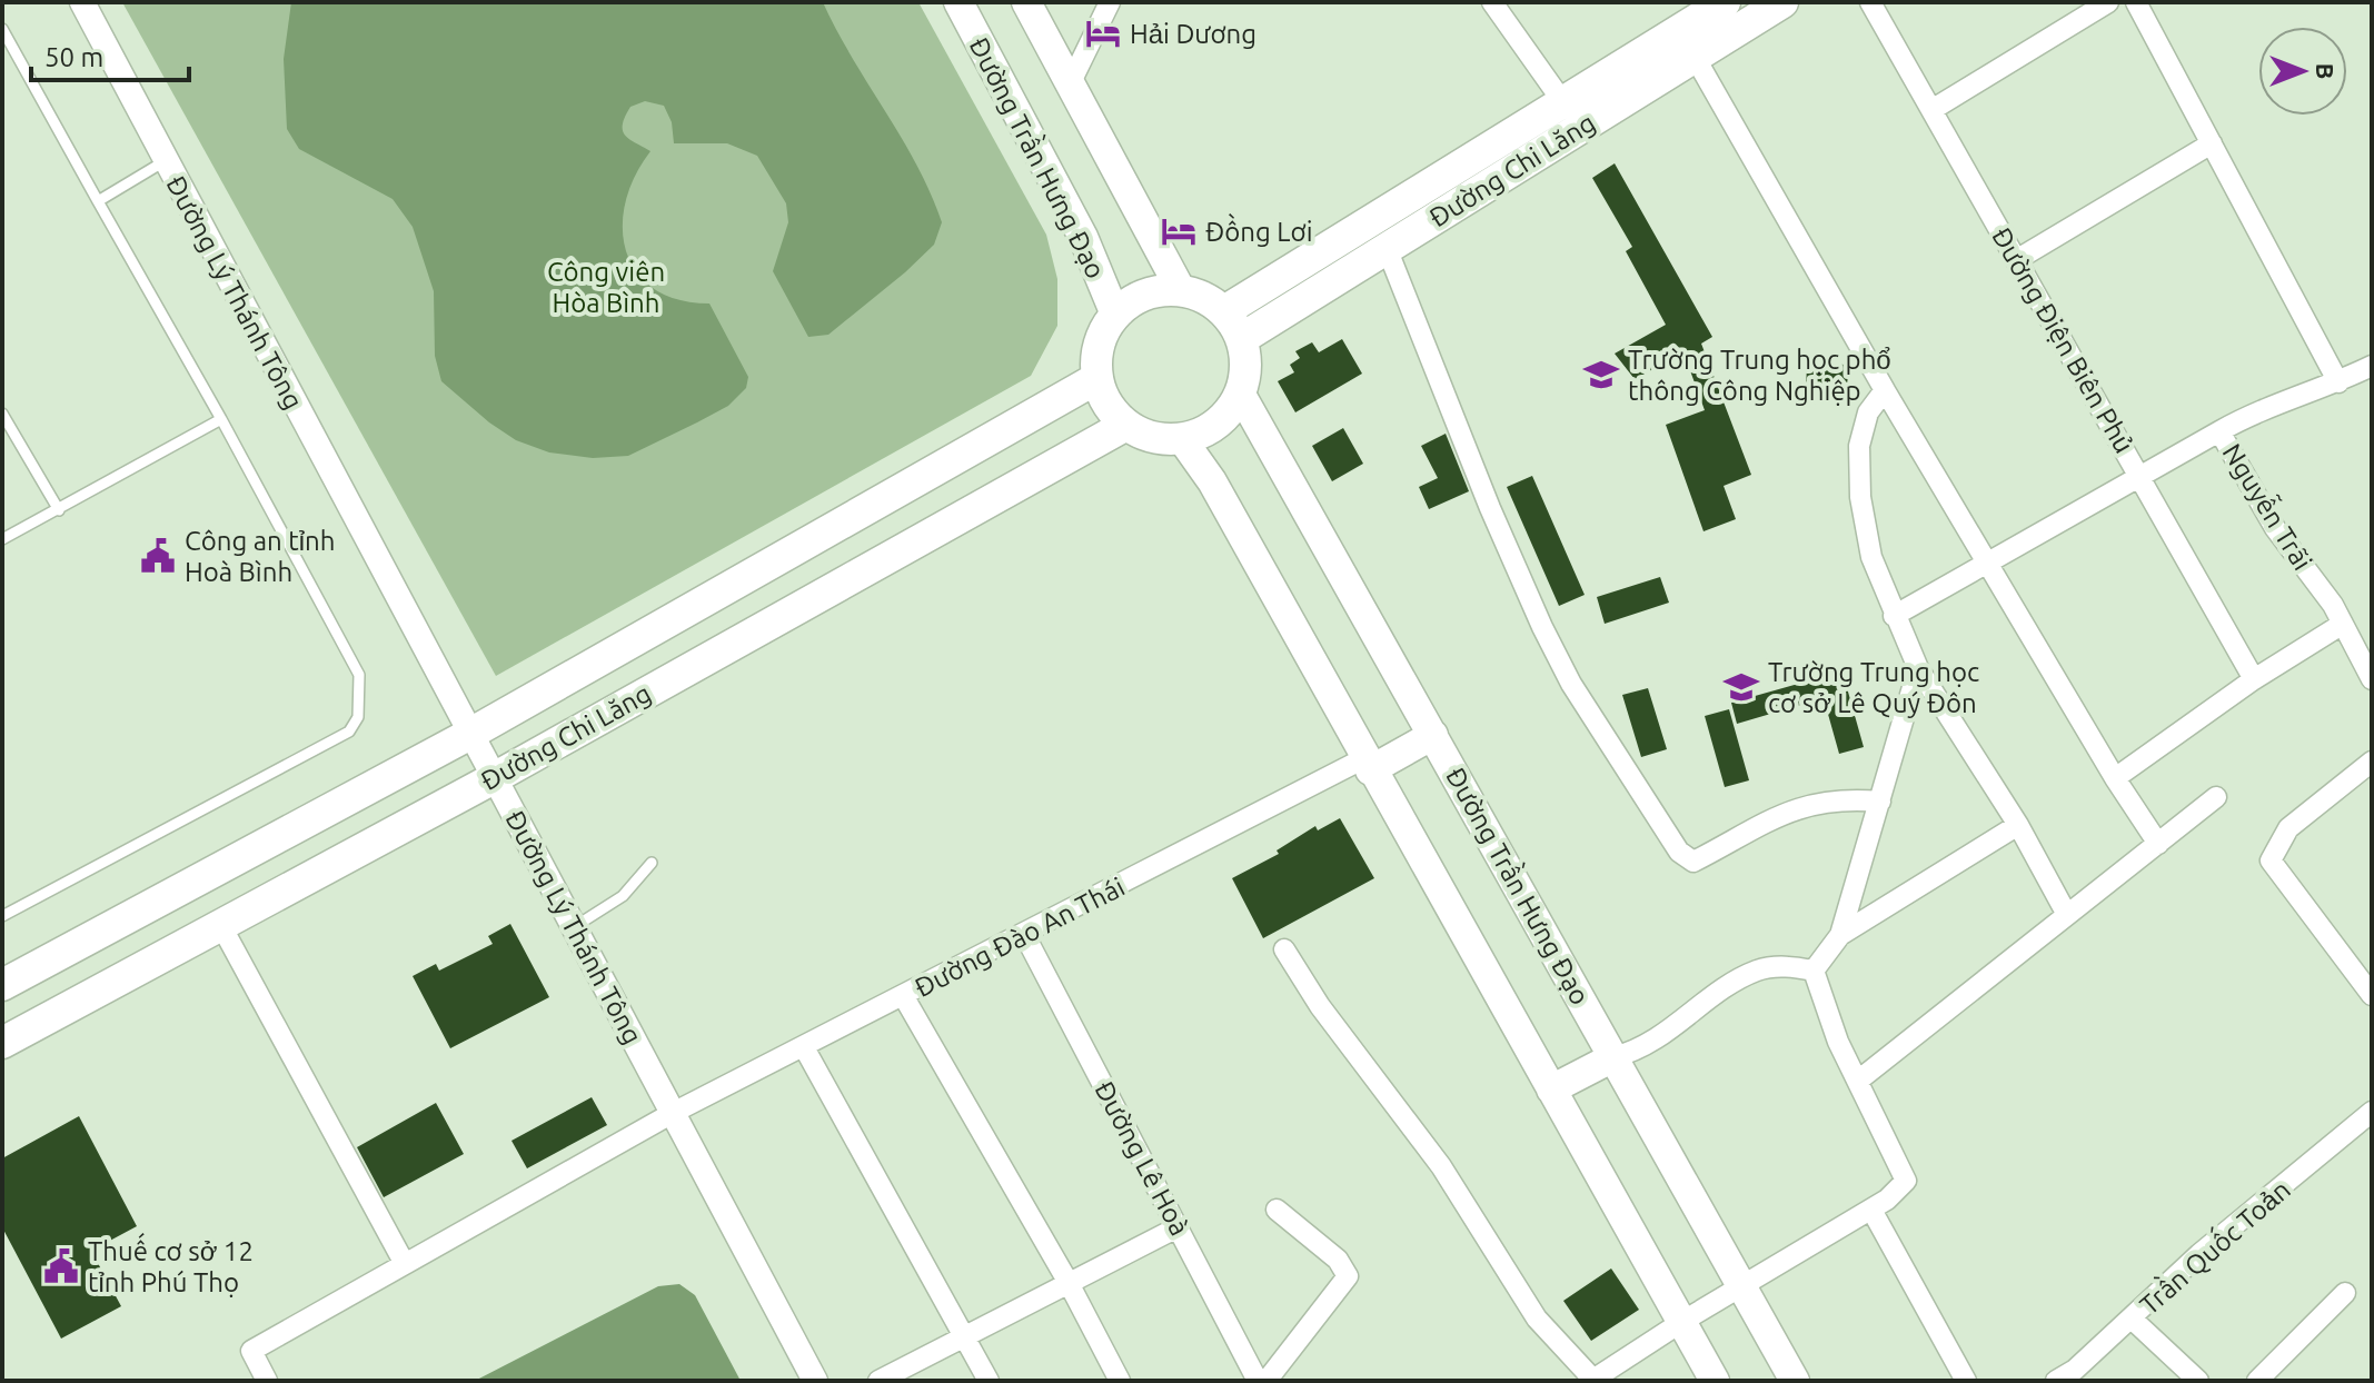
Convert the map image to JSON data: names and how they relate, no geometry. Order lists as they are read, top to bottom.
{
  "streets": {
    "main road": ["Đường Trần Hưng Đạo", "Đường Chi Lăng"],
    "street": [
      "Đường Lý Thánh Tông",
      "Đường Điện Biên Phủ",
      "Nguyễn Trãi",
      "Đường Đào An Thái",
      "Đường Lê Hoà",
      "Trần Quốc Toản"
    ]
  },
  "crossings": [
    ["Đường Trần Hưng Đạo", "Đường Chi Lăng"],
    ["Đường Chi Lăng", "Đường Lý Thánh Tông"],
    ["Đường Lý Thánh Tông", "Đường Đào An Thái"],
    ["Đường Đào An Thái", "Đường Lê Hoà"]
  ],
  "parks": ["Công viên Hòa Bình"],
  "places": {
    "hotel": ["Hải Dương", "Đồng Lơi"],
    "school or university": ["Trường Trung học phổ thông Công Nghiệp", "Trường Trung học cơ sở Lê Quý Đôn"],
    "public building": ["Công an tỉnh Hoà Bình", "Thuế cơ sở 12 tỉnh Phú Thọ"]
  },
  "scale_bar": "50 m",
  "north": "right"
}
